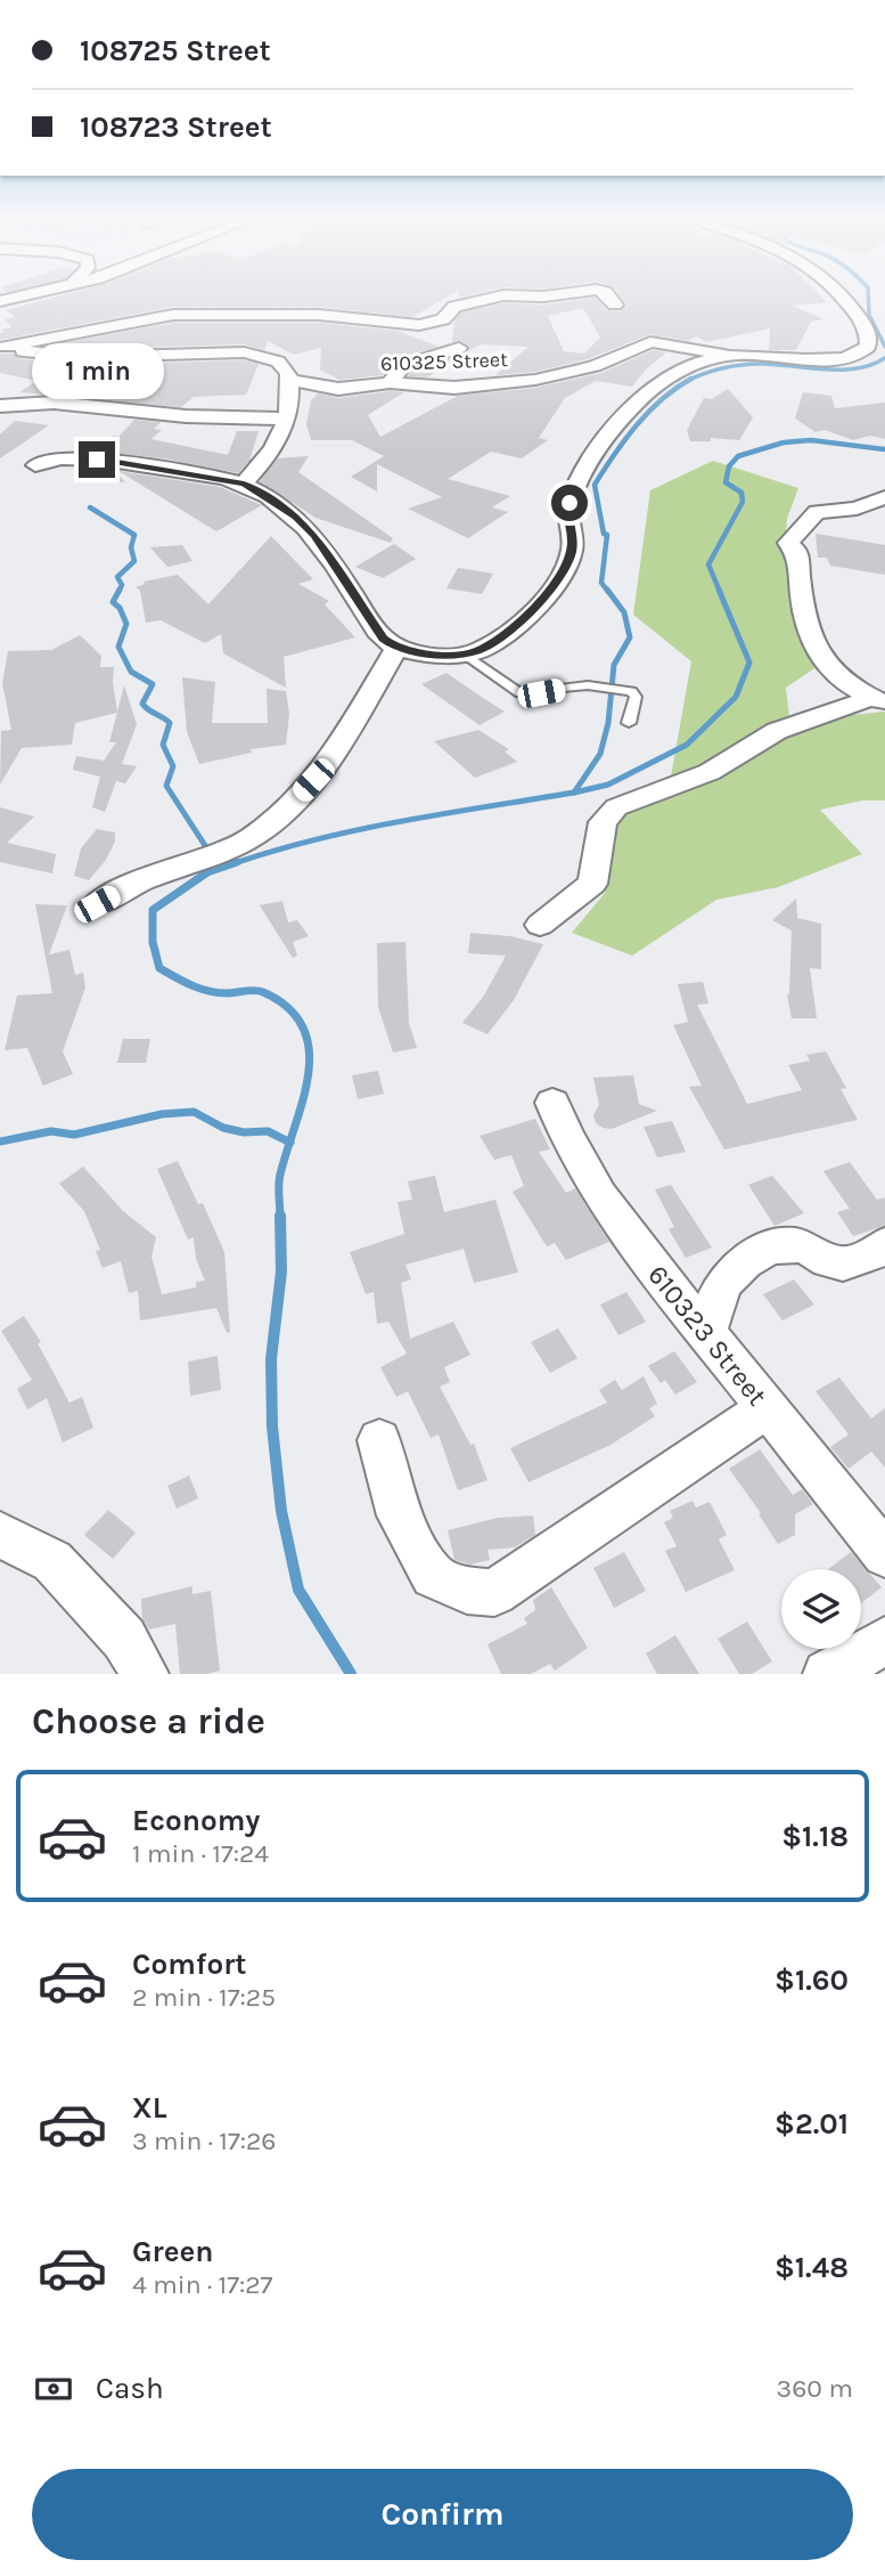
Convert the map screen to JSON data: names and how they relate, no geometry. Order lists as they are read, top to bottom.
{
  "streets": {
    "street": ["610325 Street", "610323 Street"]
  },
  "page": {
    "banner": ["108725 Street", "108723 Street"],
    "bubble": "1 min",
    "heading": "Choose a ride",
    "list": [
      {
        "name": "Economy",
        "note": "1 min · 17:24",
        "value": "$1.18"
      },
      {
        "name": "Comfort",
        "note": "2 min · 17:25",
        "value": "$1.60"
      },
      {
        "name": "XL",
        "note": "3 min · 17:26",
        "value": "$2.01"
      },
      {
        "name": "Green",
        "note": "4 min · 17:27",
        "value": "$1.48"
      }
    ],
    "pay": ["Cash", "360 m"],
    "buttons": "Confirm"
  }
}
